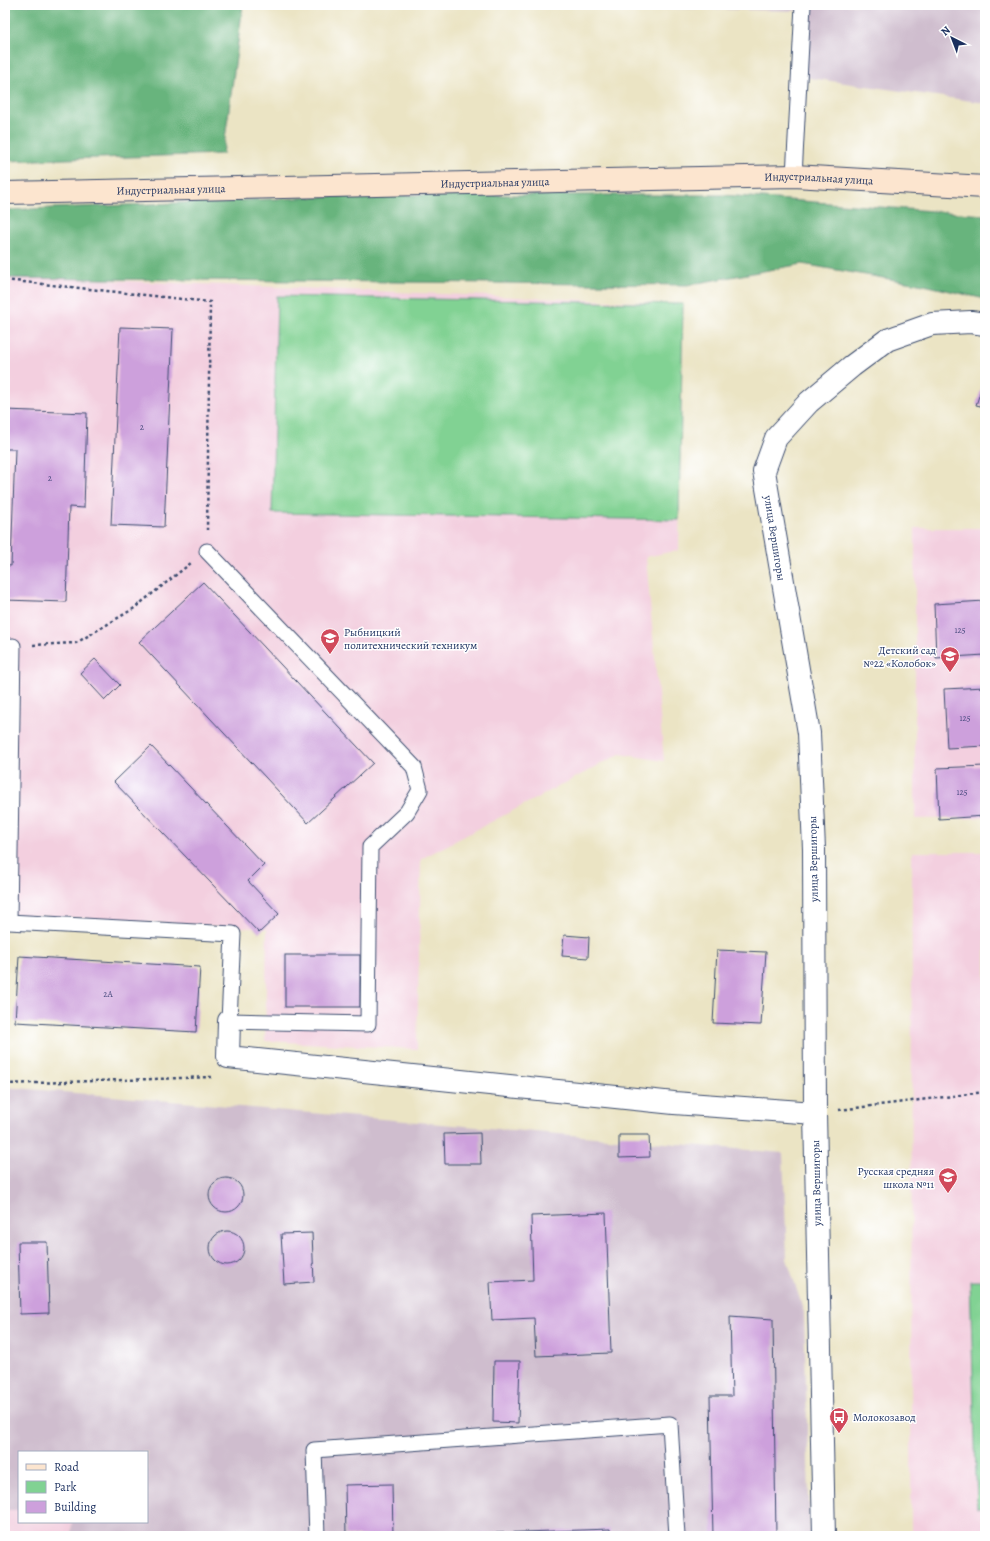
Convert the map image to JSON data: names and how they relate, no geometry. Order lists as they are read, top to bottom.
{
  "streets": {
    "main road": ["Индустриальная улица"],
    "street": ["улица Вершигоры"]
  },
  "places": {
    "school or university": ["Рыбницкий политехнический техникум", "Детский сад №22 «Колобок»", "Русская средняя школа №11"],
    "bus stop": ["Молокозавод"]
  },
  "house_numbers": [
    "2",
    "2",
    "125",
    "125",
    "125",
    "2А"
  ],
  "legend": ["Road", "Park", "Building"],
  "north": "top left"
}
